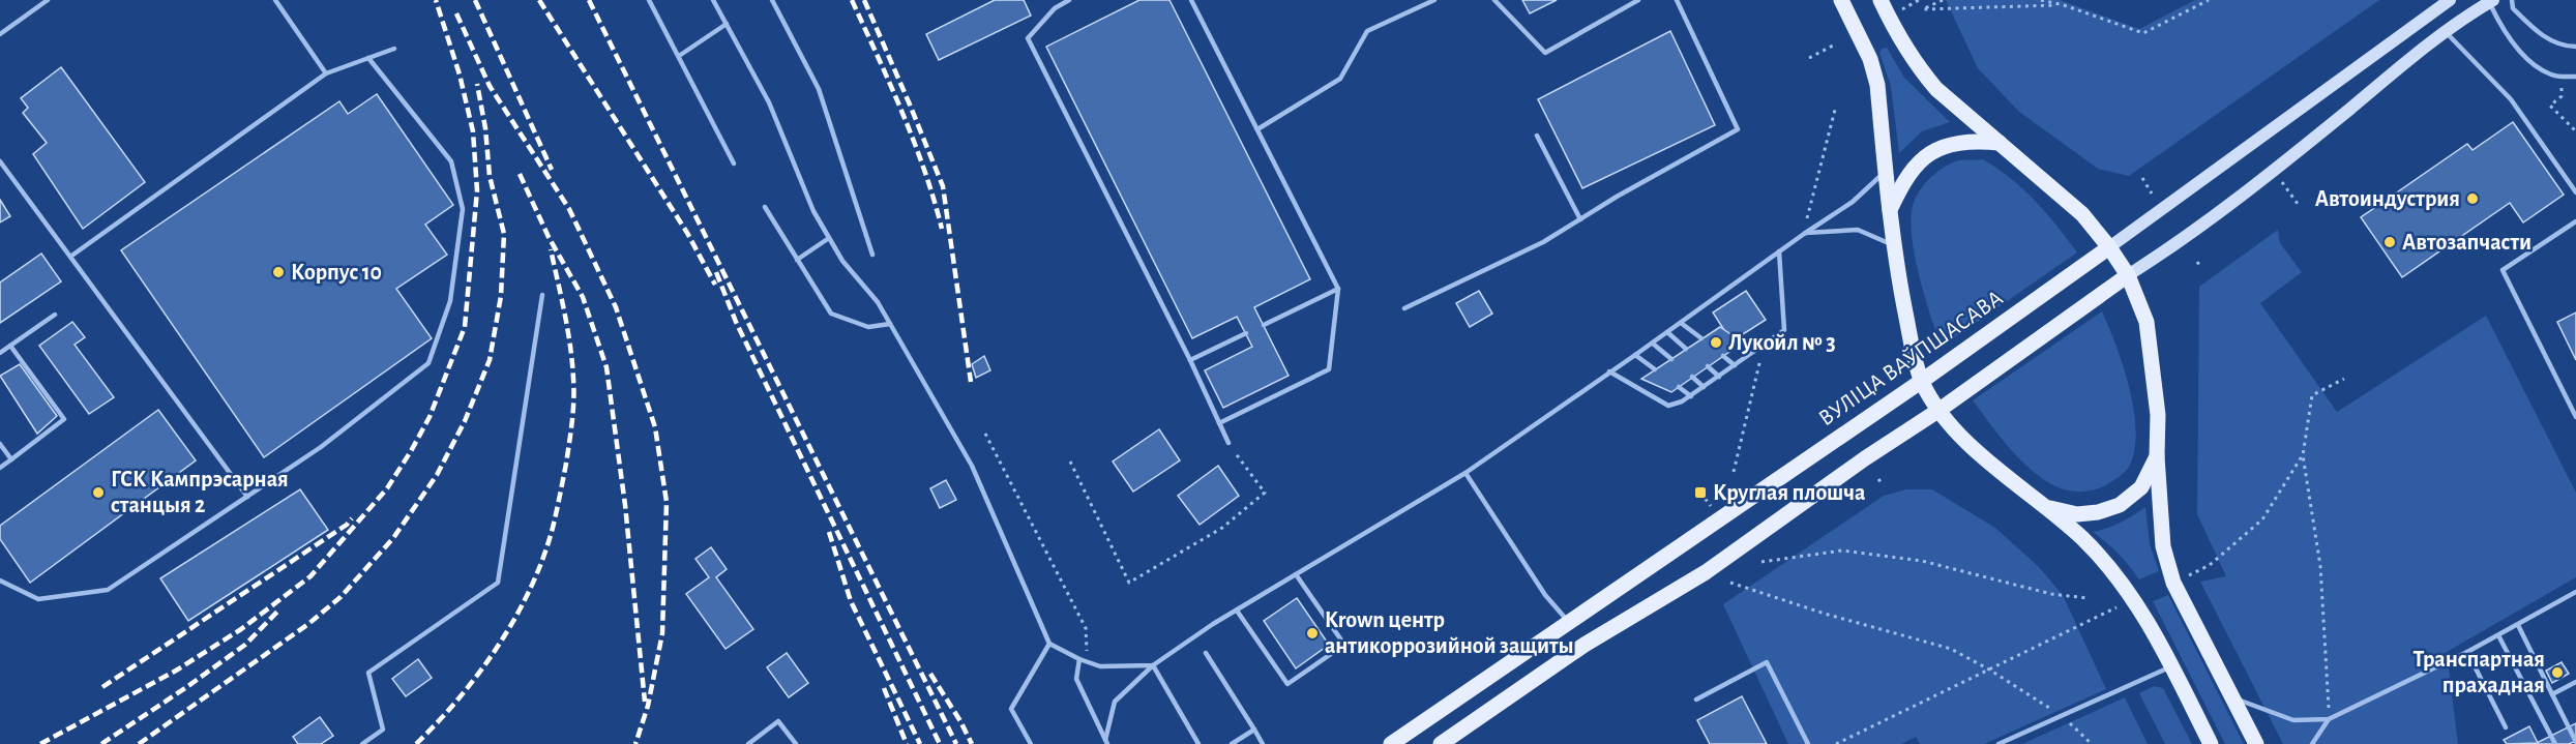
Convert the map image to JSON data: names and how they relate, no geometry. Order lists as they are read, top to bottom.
{
  "streets": {
    "main road": ["ВУЛІЦА ВАЎПШАСАВА"]
  },
  "places": {
    "other": [
      "Автоиндустрия",
      "Автозапчасти",
      "Корпус 10",
      "Лукойл № 3",
      "ГСК Кампрэсарная станцыя 2",
      "Krown центр антикоррозийной защиты",
      "Транспартная прахадная"
    ],
    "transit": ["Круглая плошча"]
  }
}
